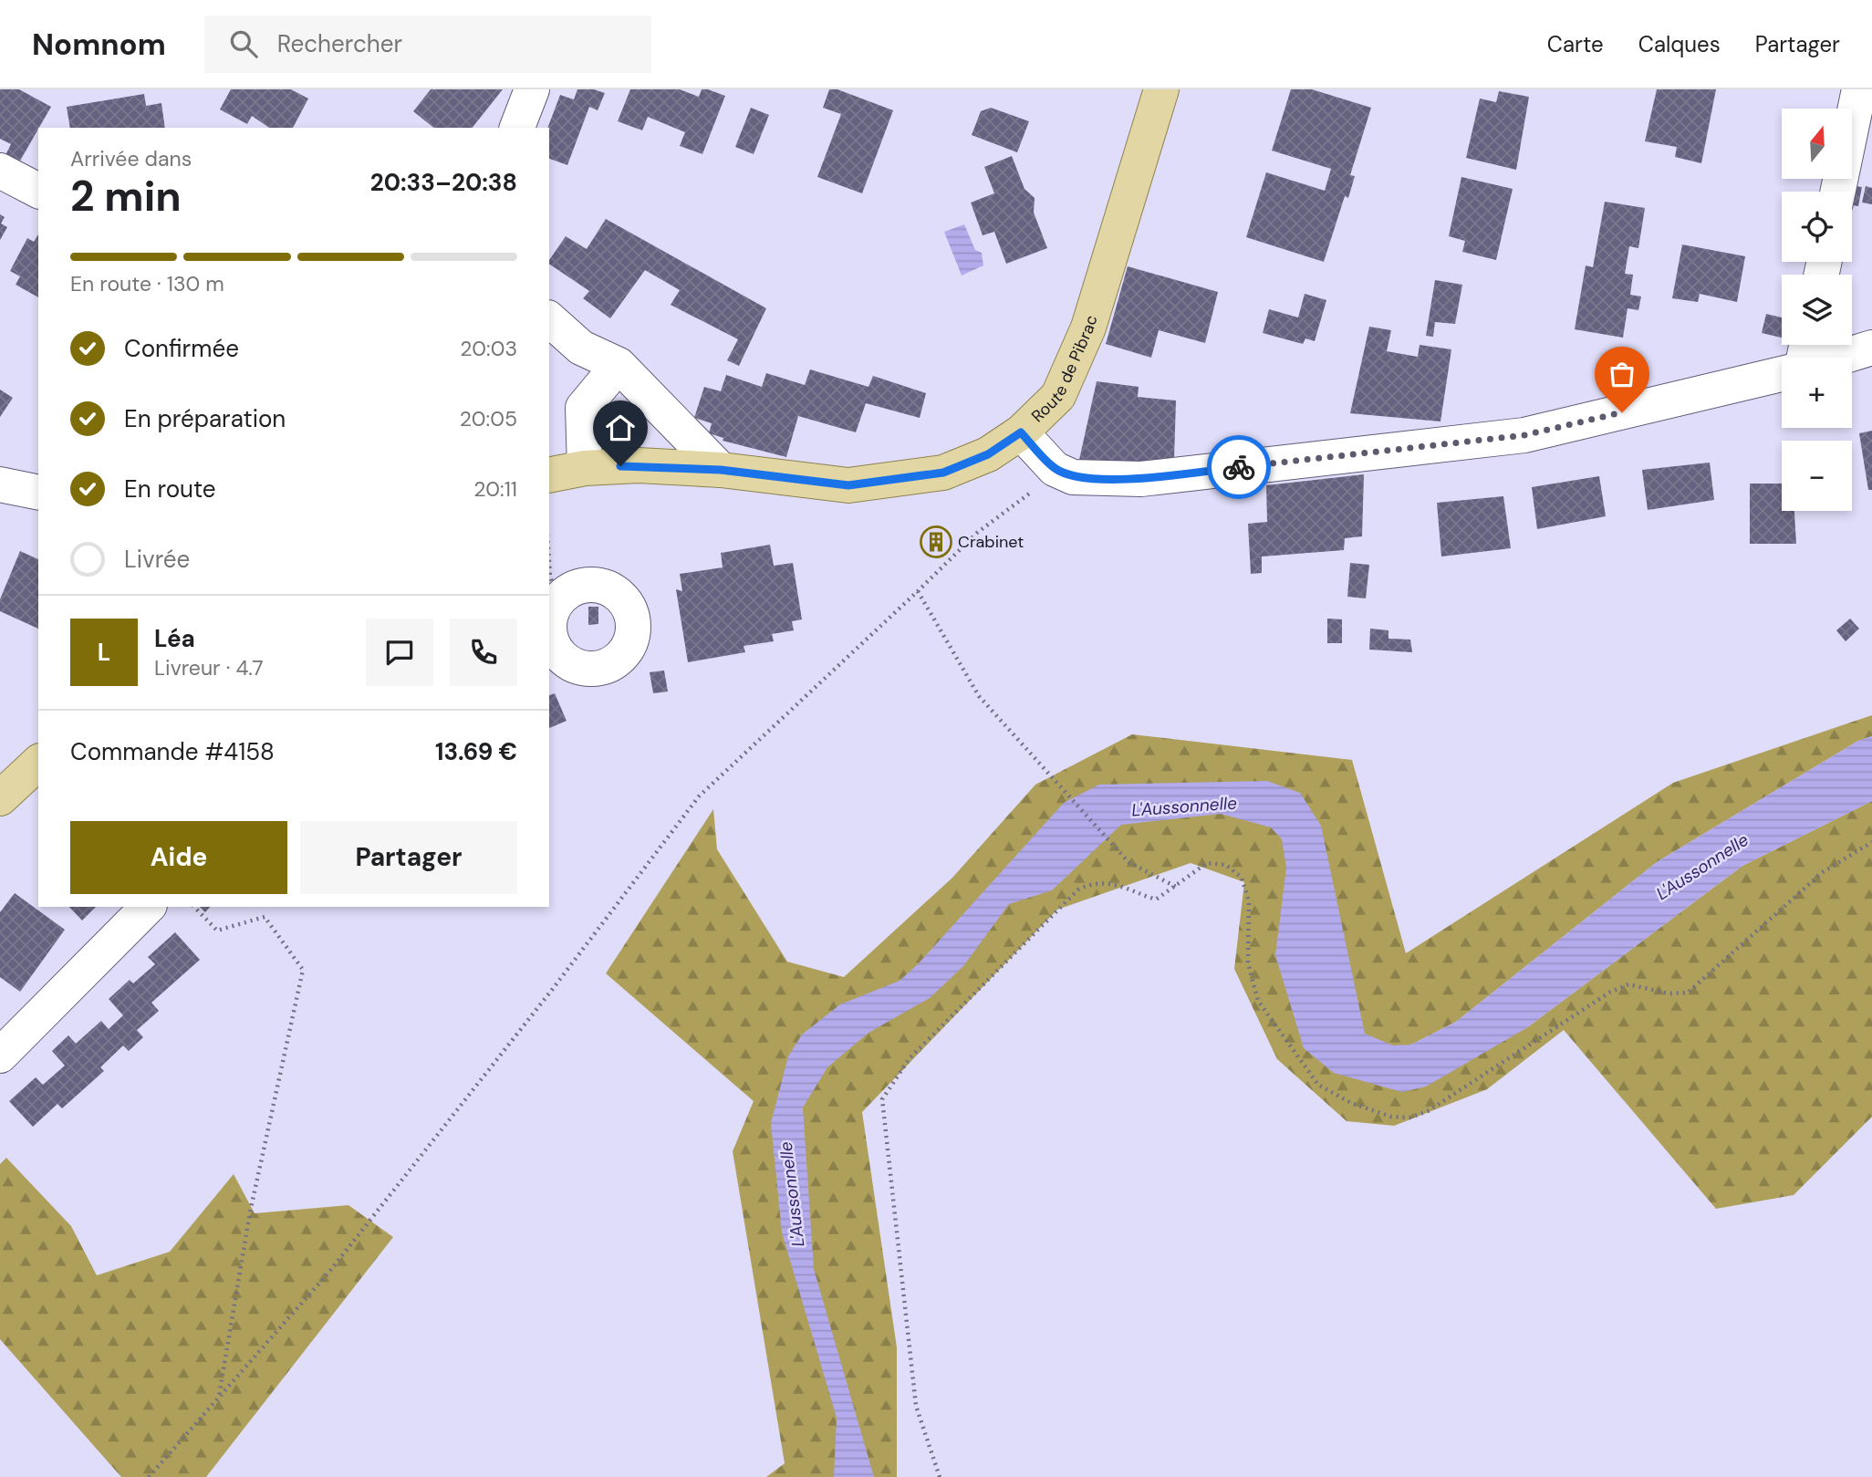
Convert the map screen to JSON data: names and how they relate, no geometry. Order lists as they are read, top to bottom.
{
  "streets": {
    "main road": ["Route de Pibrac"]
  },
  "water": ["L'Aussonnelle"],
  "places": {
    "building": ["Crabinet"]
  },
  "north": "top",
  "page": {
    "header": "Nomnom",
    "search": "Rechercher",
    "nav": ["Carte", "Calques", "Partager"],
    "map_buttons": ["+", "−"],
    "heading": ["2 min", "Arrivée dans", "20:33–20:38"],
    "panel": [
      "Léa",
      "Livreur · 4.7",
      "Commande #4158",
      "13.69 €"
    ],
    "bar": "En route · 130 m",
    "list": [
      ["Confirmée", "20:03"],
      ["En préparation", "20:05"],
      ["En route", "20:11"],
      "Livrée"
    ],
    "round": "L",
    "buttons": ["Aide", "Partager"]
  }
}
